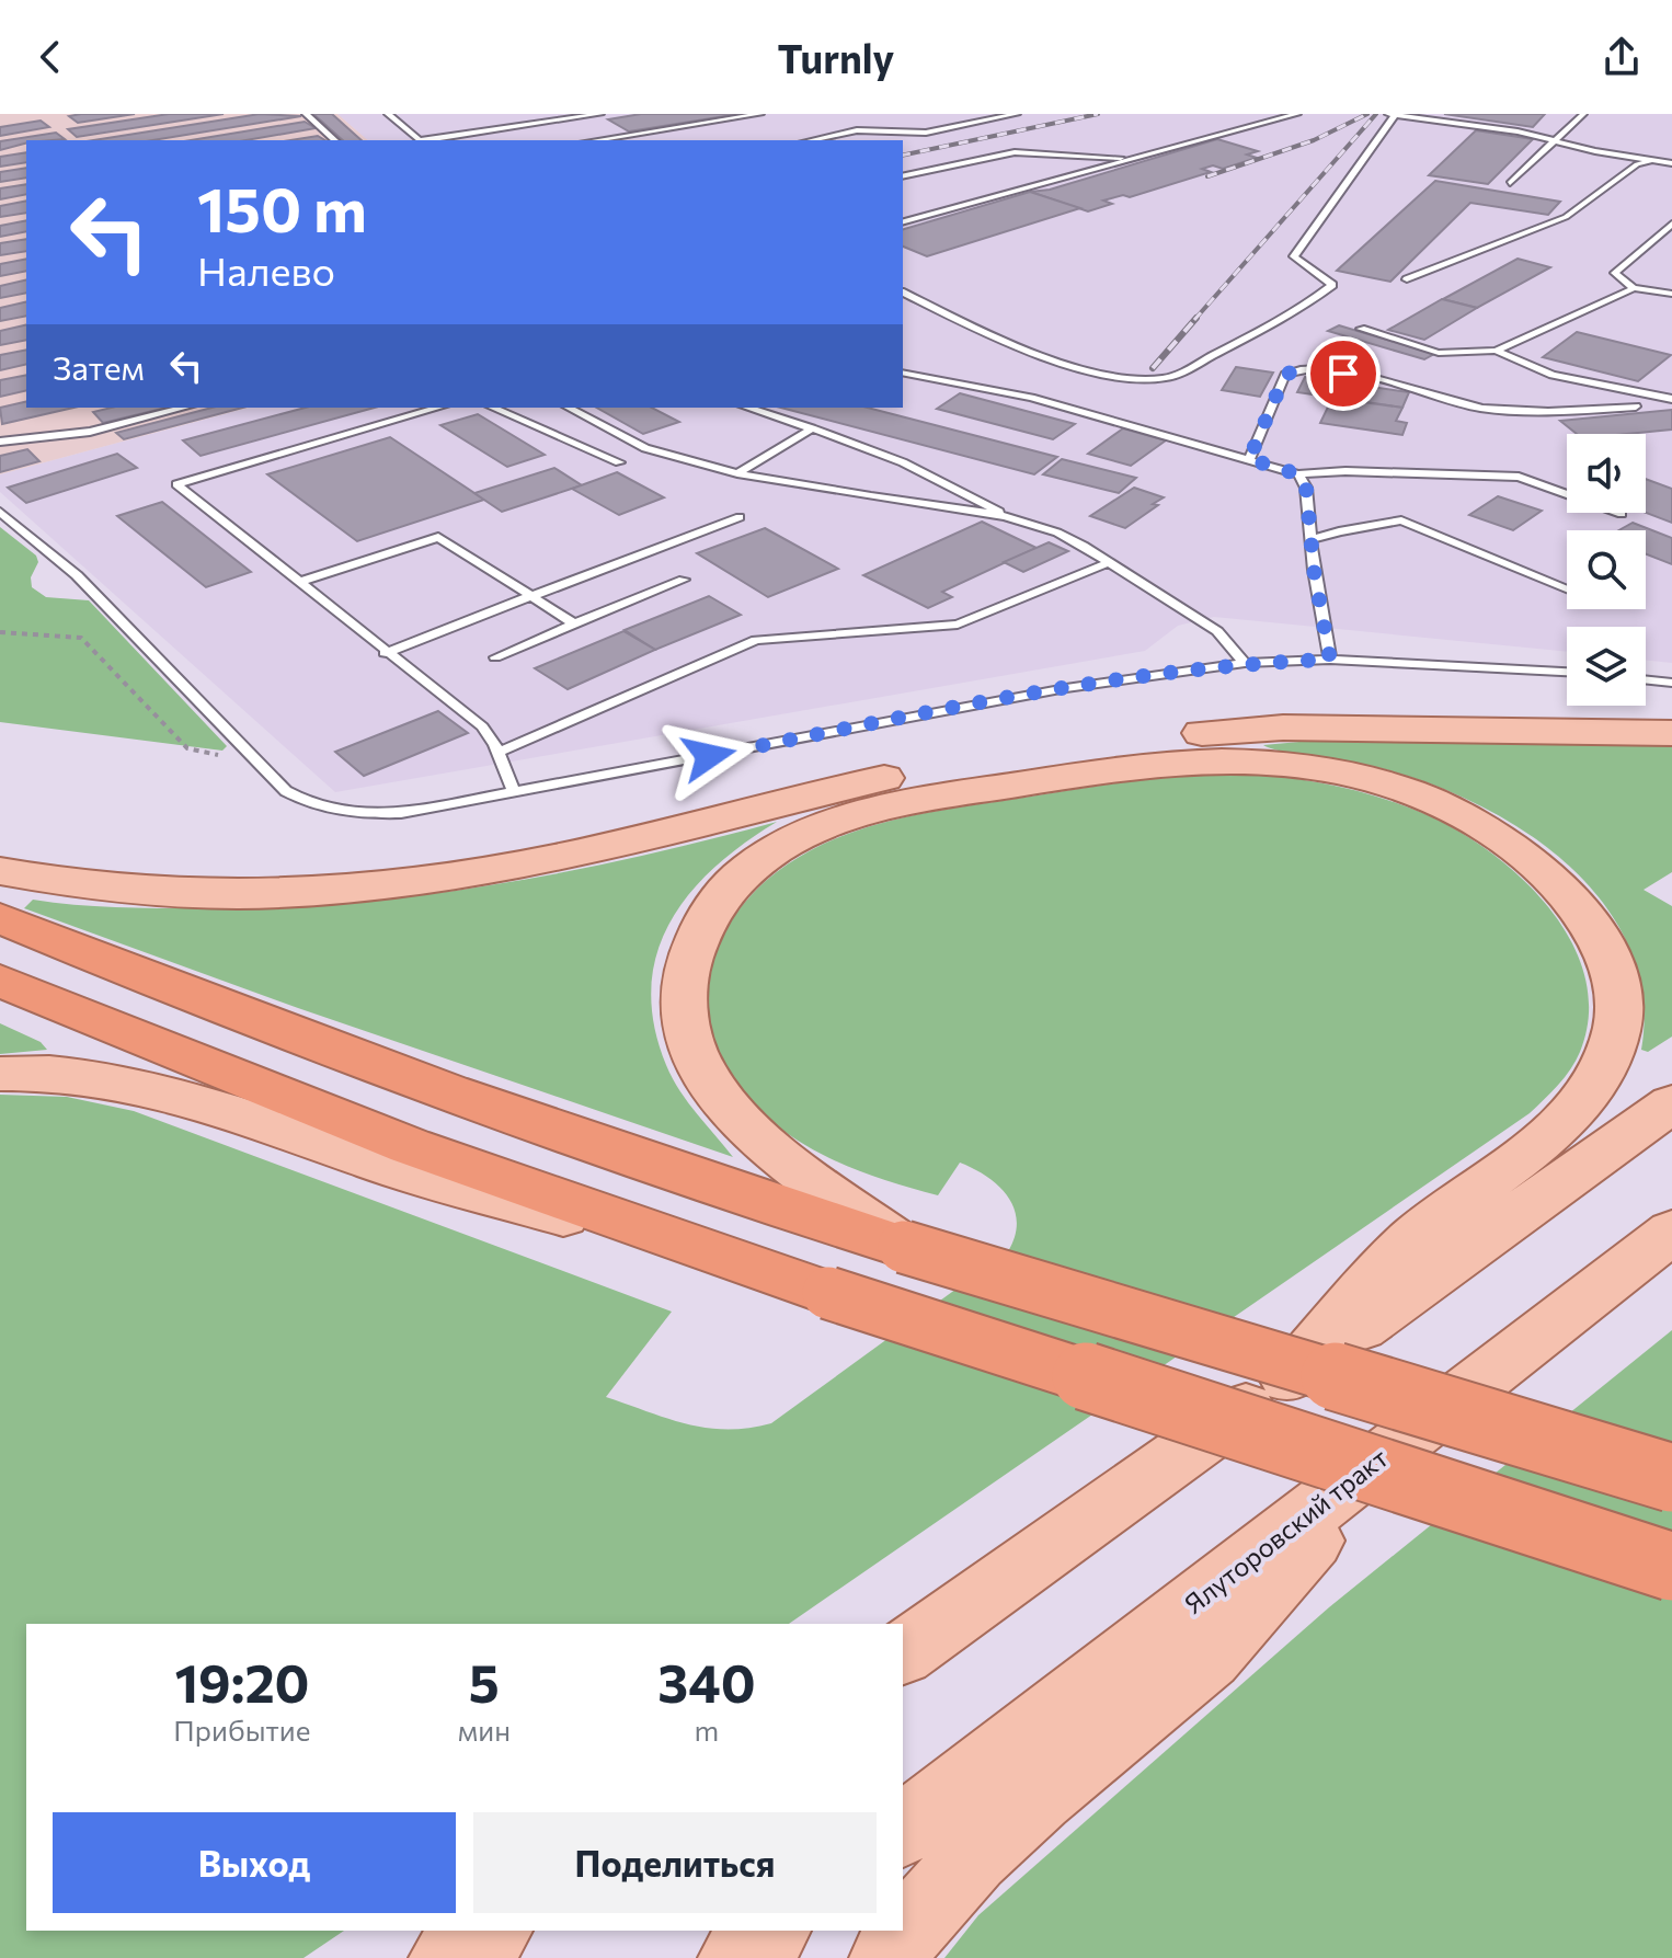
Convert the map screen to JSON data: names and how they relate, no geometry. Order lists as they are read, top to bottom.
{
  "streets": {
    "main road": ["Ялуторовский тракт"]
  },
  "page": {
    "header": "Turnly",
    "turn": ["150 m", "Налево"],
    "then": "Затем",
    "eta": [
      "19:20",
      "Прибытие",
      "5",
      "мин",
      "340",
      "m"
    ],
    "buttons": ["Выход", "Поделиться"]
  }
}
